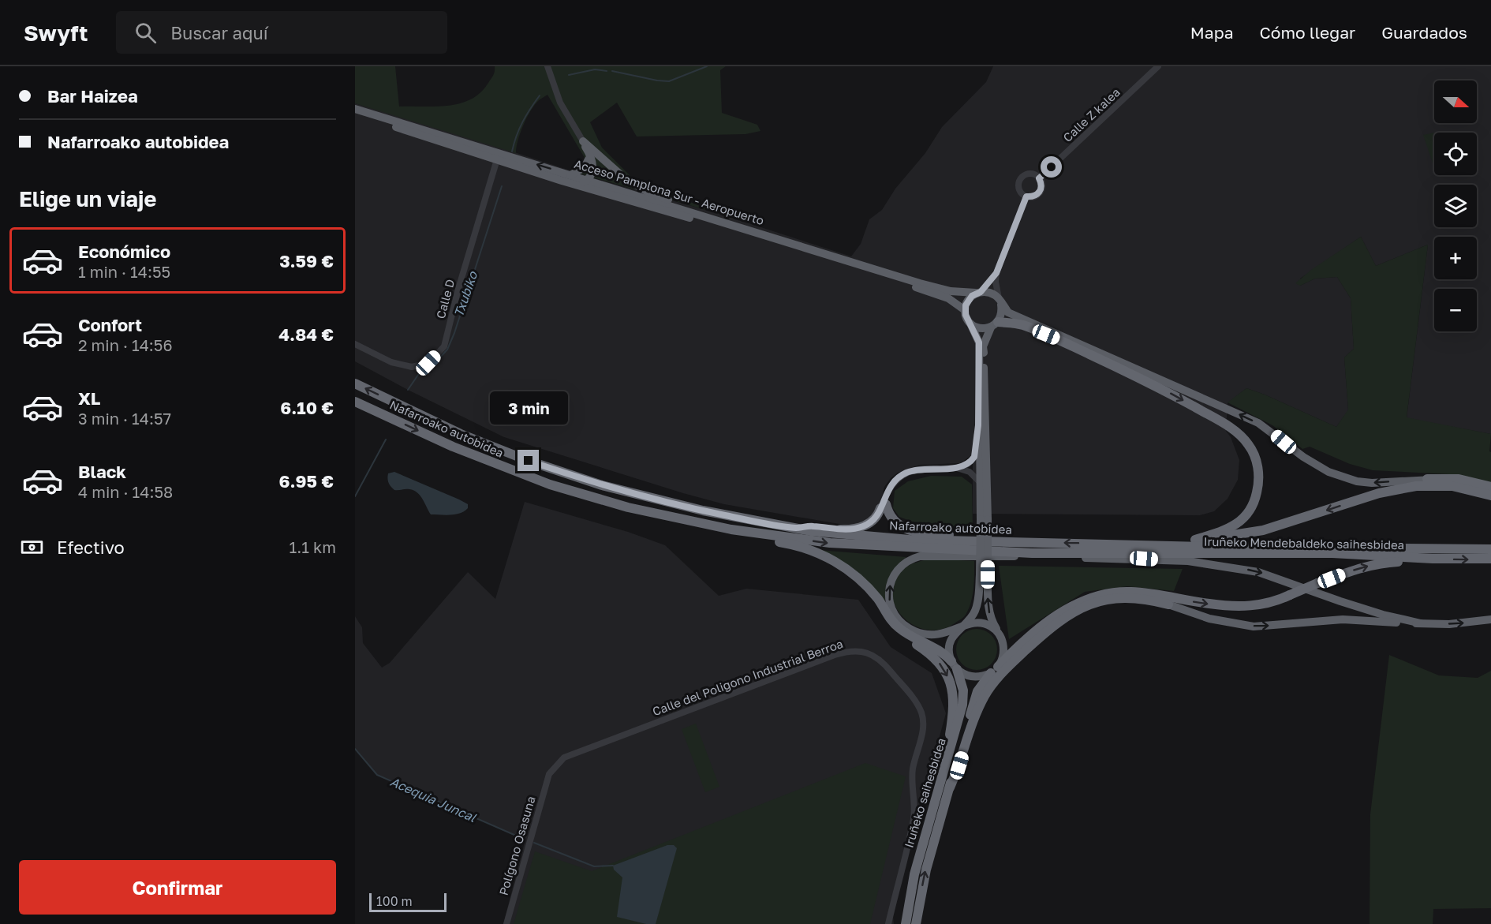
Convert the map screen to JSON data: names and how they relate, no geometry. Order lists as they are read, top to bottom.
{
  "streets": {
    "highway": [
      "Acceso Pamplona Sur - Aeropuerto",
      "Nafarroako autobidea",
      "Iruñeko Mendebaldeko saihesbidea",
      "Iruñeko saihesbidea"
    ],
    "street": [
      "Calle Z kalea",
      "Calle D",
      "Calle del Poligono Industrial Berroa",
      "Polígono Osasuna"
    ]
  },
  "crossings": [
    ["Acceso Pamplona Sur - Aeropuerto", "Calle D"],
    ["Nafarroako autobidea", "Iruñeko Mendebaldeko saihesbidea"],
    ["Calle del Poligono Industrial Berroa", "Polígono Osasuna"]
  ],
  "water": ["Txubiko", "Acequia Juncal"],
  "scale_bar": "100 m",
  "north": "right",
  "page": {
    "header": "Swyft",
    "search": "Buscar aquí",
    "nav": ["Mapa", "Cómo llegar", "Guardados"],
    "banner": ["Bar Haizea", "Nafarroako autobidea"],
    "map_buttons": ["+", "−"],
    "heading": "Elige un viaje",
    "list": [
      {
        "name": "Económico",
        "note": "1 min · 14:55",
        "value": "3.59 €"
      },
      {
        "name": "Confort",
        "note": "2 min · 14:56",
        "value": "4.84 €"
      },
      {
        "name": "XL",
        "note": "3 min · 14:57",
        "value": "6.10 €"
      },
      {
        "name": "Black",
        "note": "4 min · 14:58",
        "value": "6.95 €"
      }
    ],
    "bubble": "3 min",
    "pay": ["Efectivo", "1.1 km"],
    "buttons": "Confirmar",
    "scale": "100 m"
  }
}
